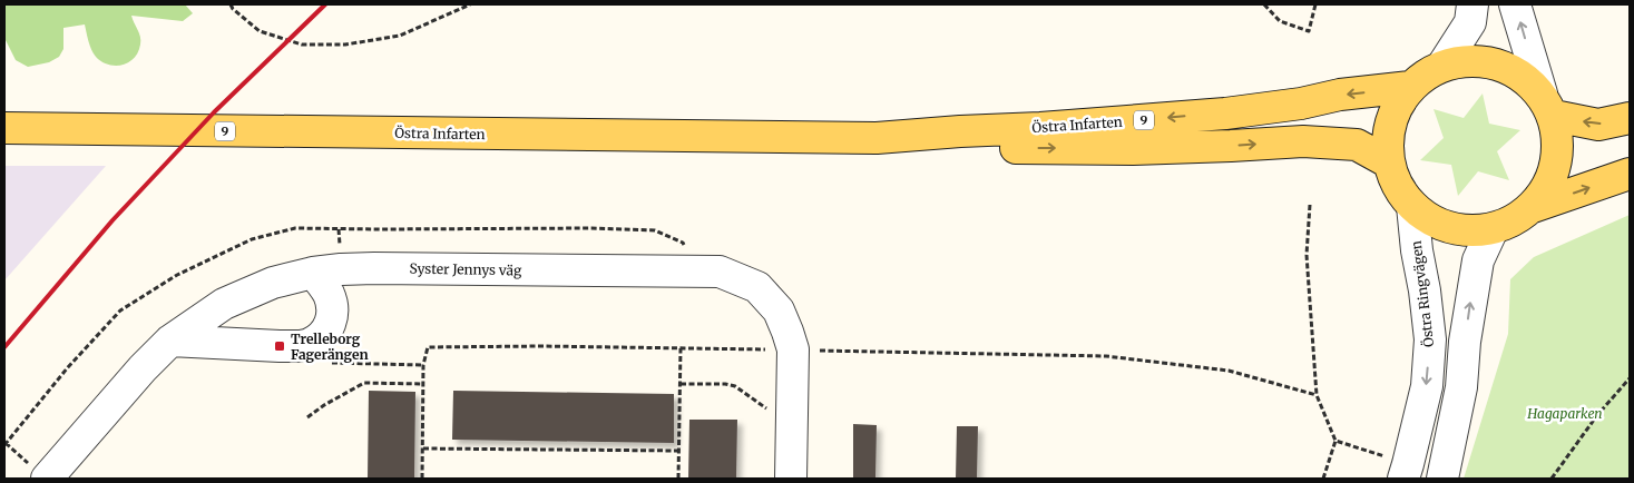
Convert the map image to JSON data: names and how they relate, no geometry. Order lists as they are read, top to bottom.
{
  "streets": {
    "main road": ["9", "Östra Infarten"],
    "street": ["Syster Jennys väg", "Östra Ringvägen"]
  },
  "crossings": [
    ["9", "Östra Infarten"],
    ["9", "Östra Ringvägen"],
    ["Östra Infarten", "Östra Ringvägen"]
  ],
  "parks": ["Hagaparken"],
  "places": {
    "transit": ["Trelleborg Fagerängen"]
  }
}
